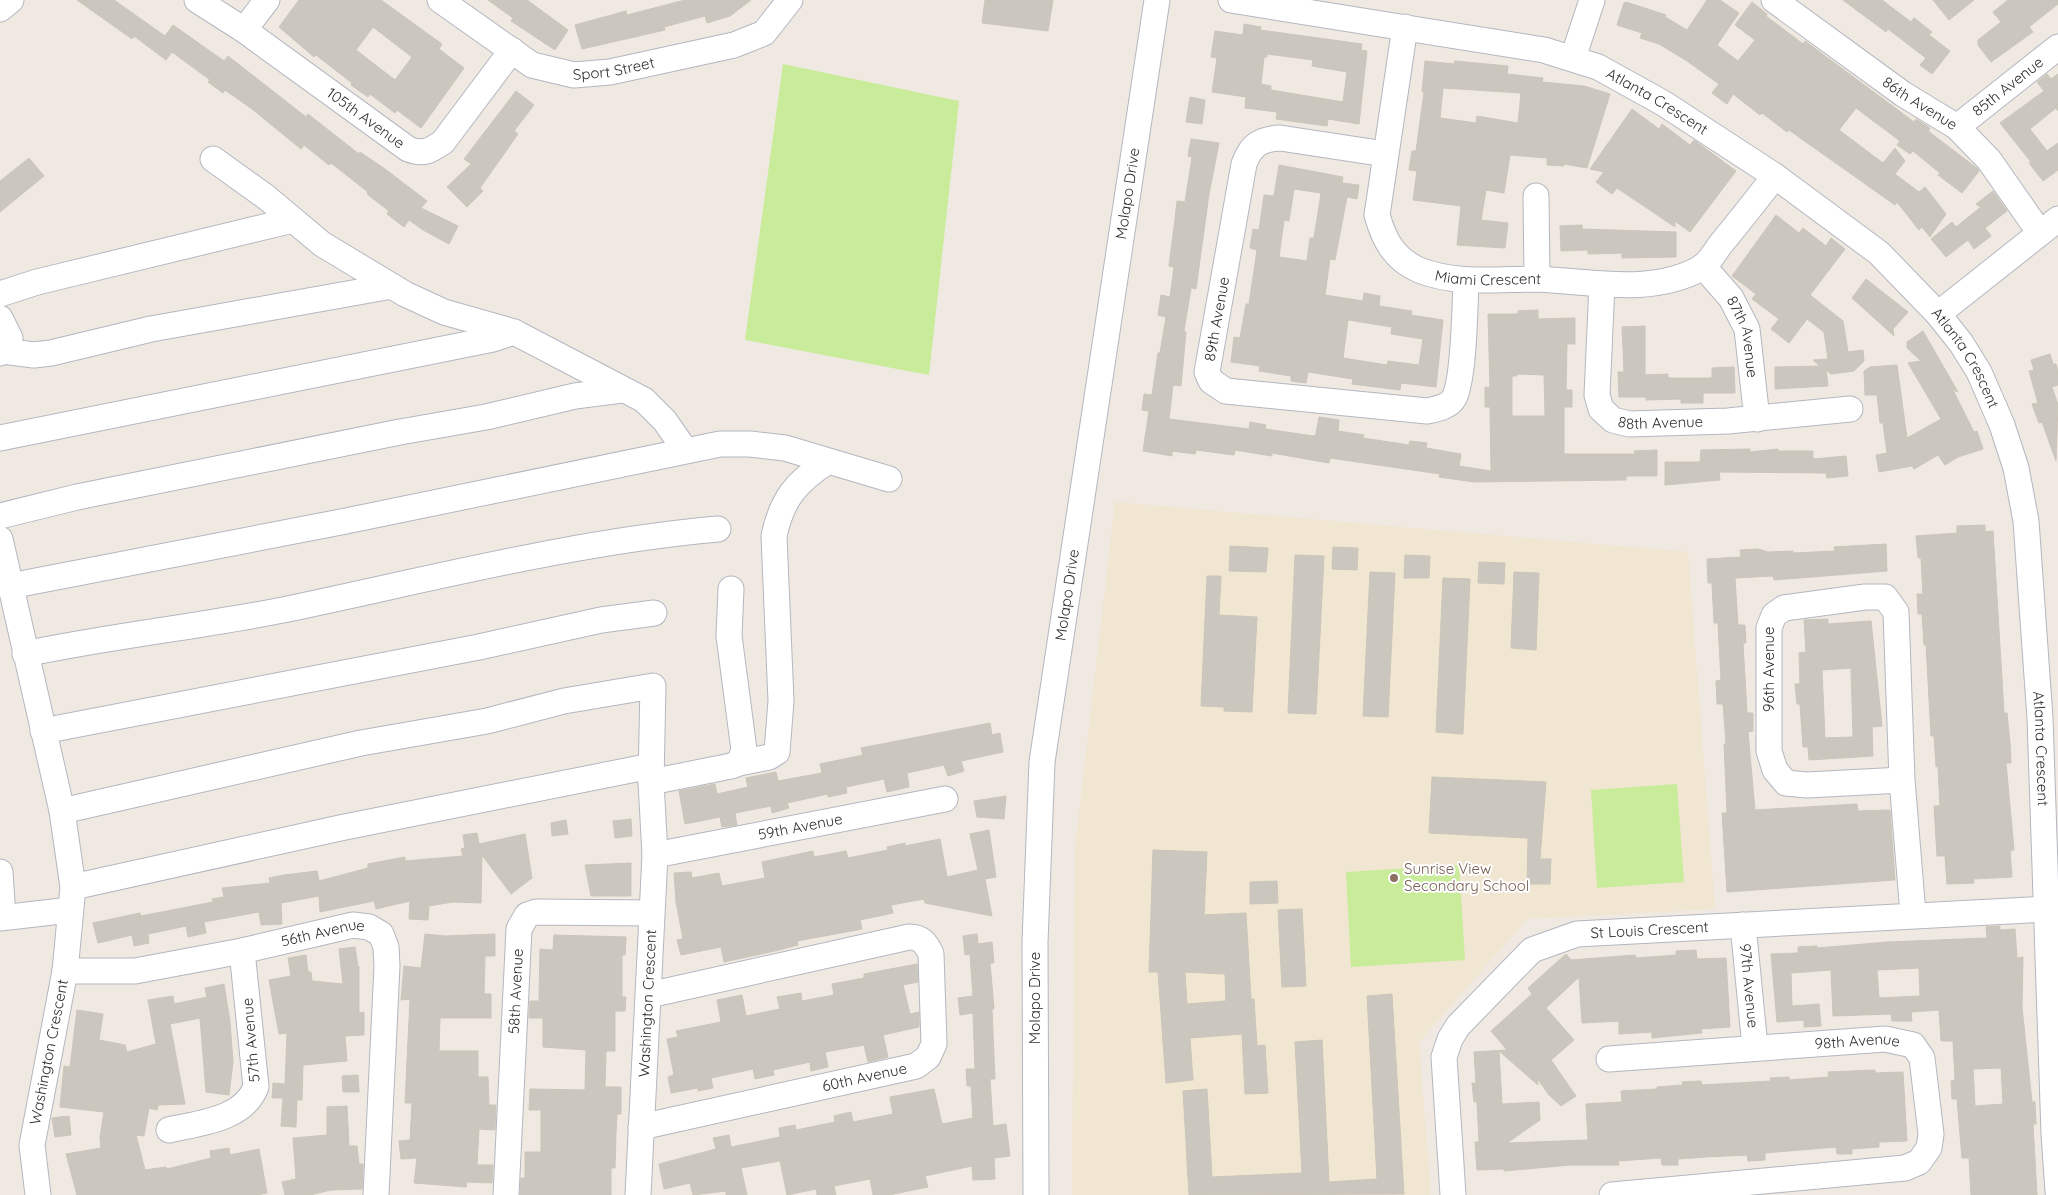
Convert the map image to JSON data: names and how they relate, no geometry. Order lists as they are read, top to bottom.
{
  "streets": {
    "street": [
      "Sport Street",
      "85th Avenue",
      "Atlanta Crescent",
      "86th Avenue",
      "105th Avenue",
      "Molapo Drive",
      "Miami Crescent",
      "89th Avenue",
      "87th Avenue",
      "88th Avenue",
      "96th Avenue",
      "59th Avenue",
      "St Louis Crescent",
      "56th Avenue",
      "97th Avenue",
      "58th Avenue",
      "Washington Crescent",
      "57th Avenue",
      "98th Avenue",
      "60th Avenue"
    ]
  },
  "crossings": [
    ["Sport Street", "105th Avenue"],
    ["85th Avenue", "86th Avenue"],
    ["Atlanta Crescent", "Miami Crescent"],
    ["Atlanta Crescent", "St Louis Crescent"],
    ["Miami Crescent", "89th Avenue"],
    ["Miami Crescent", "87th Avenue"],
    ["Miami Crescent", "88th Avenue"],
    ["87th Avenue", "88th Avenue"],
    ["96th Avenue", "St Louis Crescent"],
    ["59th Avenue", "Washington Crescent"],
    ["St Louis Crescent", "97th Avenue"],
    ["56th Avenue", "Washington Crescent"],
    ["56th Avenue", "57th Avenue"],
    ["97th Avenue", "98th Avenue"],
    ["58th Avenue", "Washington Crescent"],
    ["Washington Crescent", "60th Avenue"]
  ],
  "places": ["Sunrise View Secondary School"]
}
